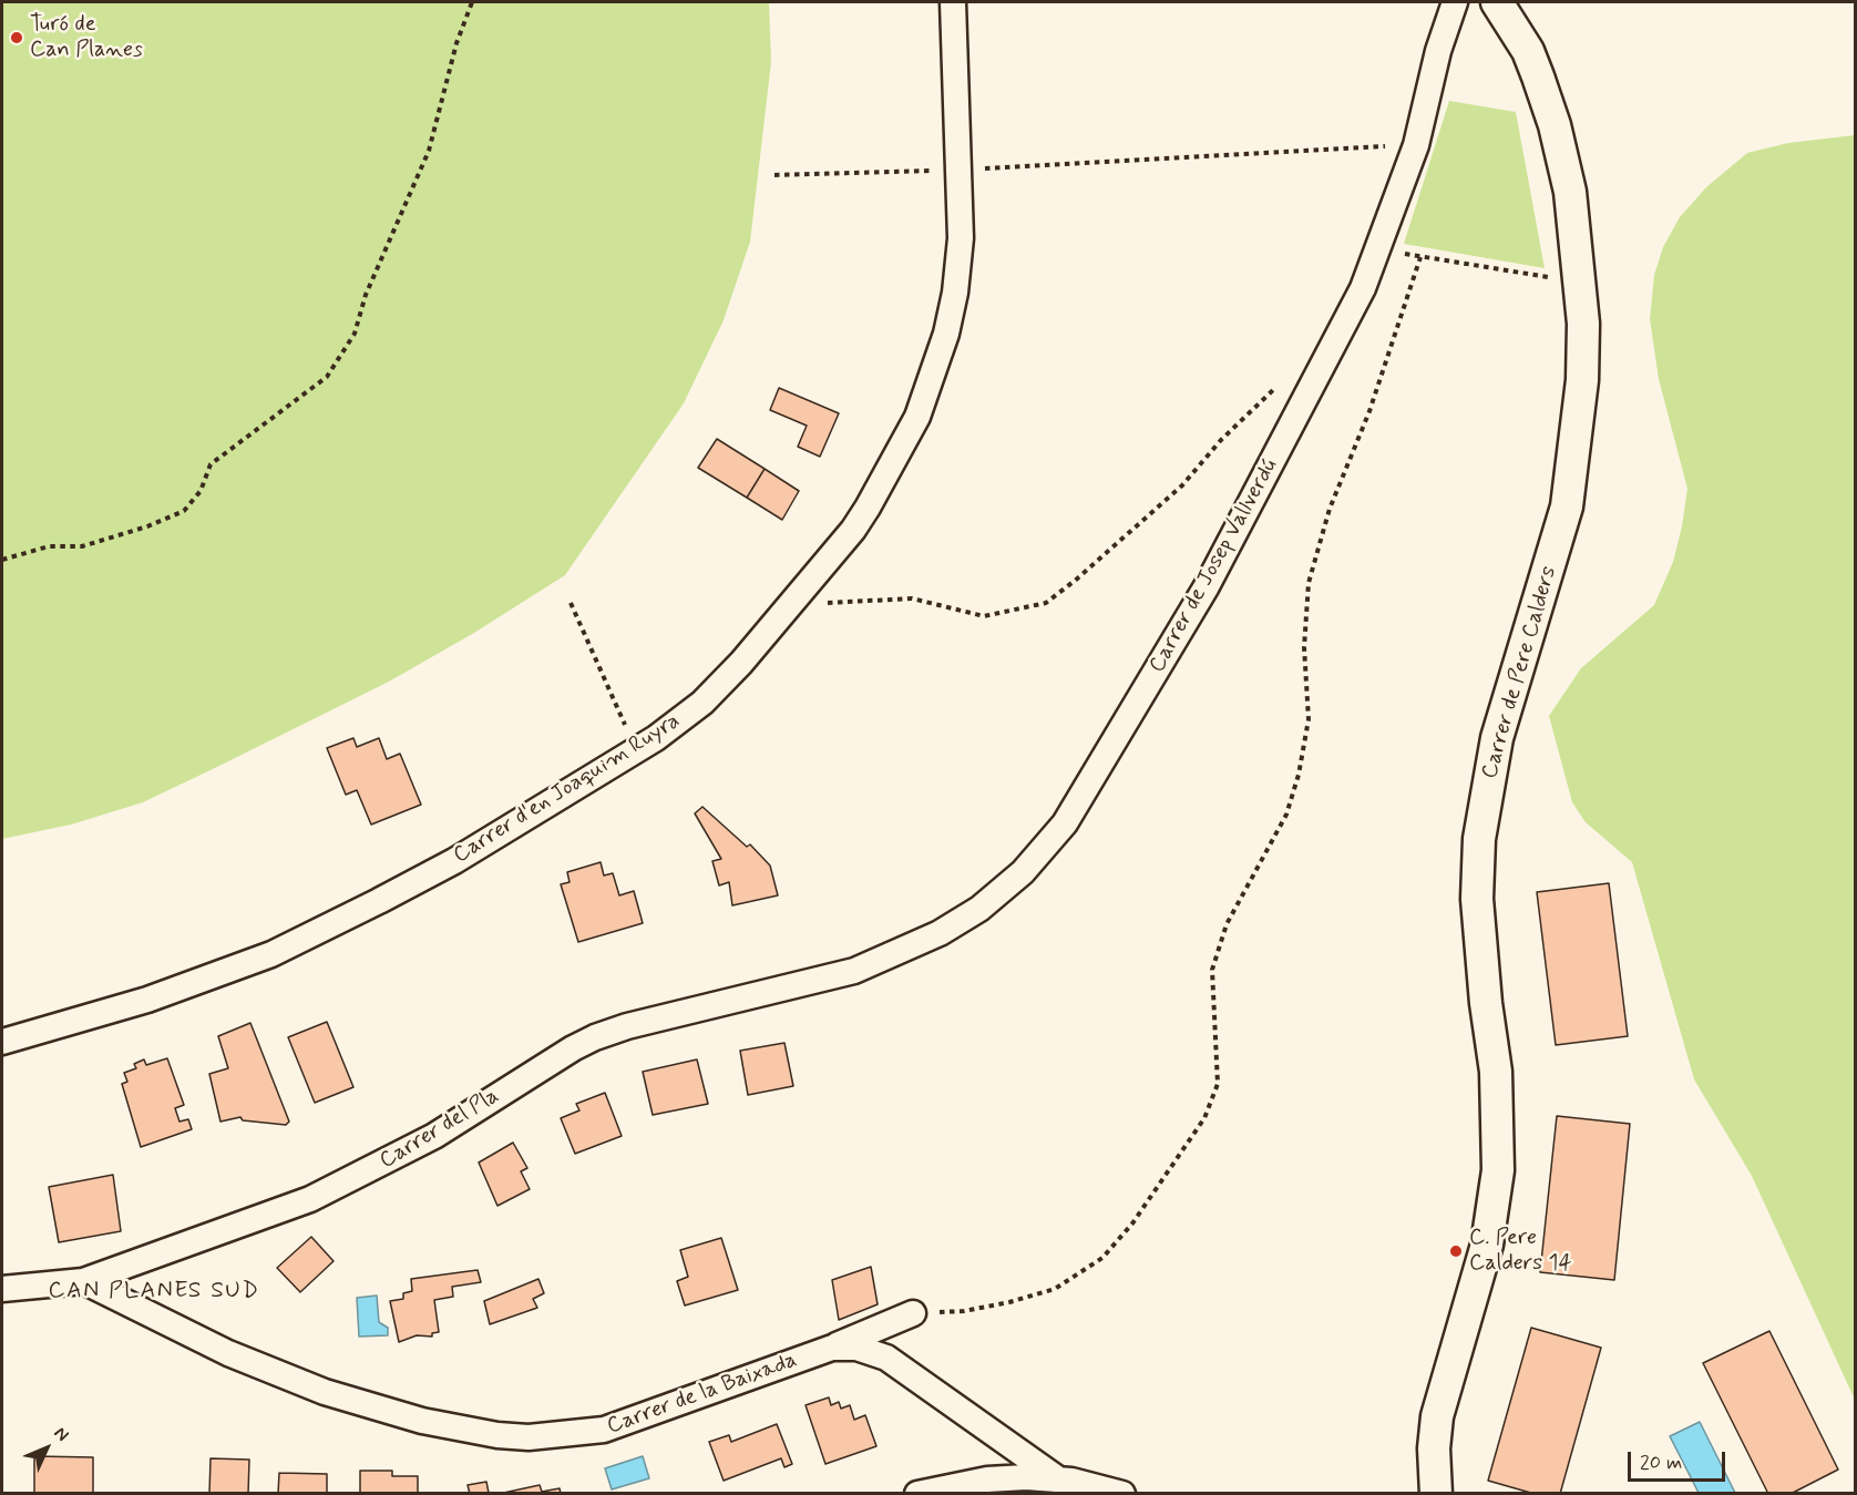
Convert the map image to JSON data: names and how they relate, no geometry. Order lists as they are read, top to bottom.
{
  "streets": {
    "street": [
      "Carrer de Josep Vallverdú",
      "Carrer de Pere Calders",
      "Carrer d'en Joaquim Ruyra",
      "Carrer del Pla",
      "Carrer de la Baixada"
    ]
  },
  "crossings": [
    ["Carrer de Josep Vallverdú", "Carrer del Pla"],
    ["Carrer del Pla", "Carrer de la Baixada"]
  ],
  "districts": ["CAN PLANES SUD"],
  "places": ["Turó de Can Planes", "C. Pere Calders 14"],
  "scale_bar": "20 m",
  "north": "top right"
}
